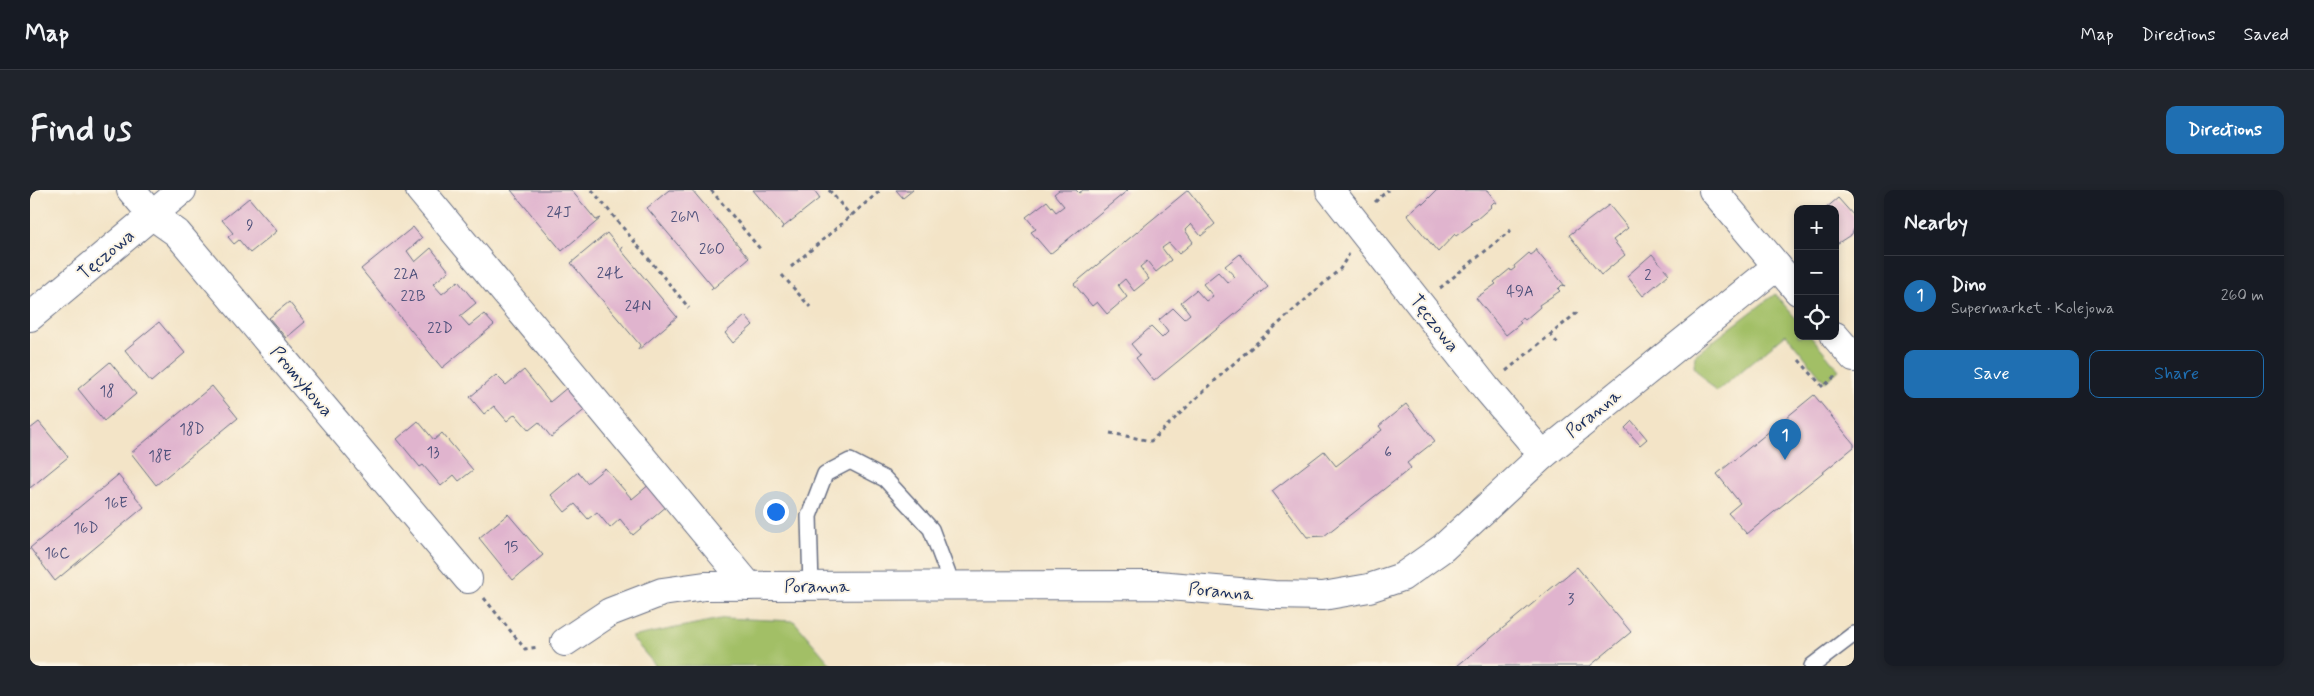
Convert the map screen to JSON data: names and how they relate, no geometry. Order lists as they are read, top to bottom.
{
  "streets": {
    "street": ["Tęczowa", "Promykowa", "Poranna"]
  },
  "crossings": [
    ["Tęczowa", "Promykowa"],
    ["Tęczowa", "Poranna"]
  ],
  "house_numbers": [
    "24J",
    "26M",
    "9",
    "26O",
    "24Ł",
    "22A",
    "2",
    "49A",
    "22B",
    "24N",
    "22D",
    "18",
    "18D",
    "13",
    "6",
    "18E",
    "16E",
    "16D",
    "15",
    "16C",
    "3"
  ],
  "page": {
    "header": "Map",
    "nav": ["Map", "Directions", "Saved"],
    "buttons": [
      "Directions",
      ["Save", "Share"]
    ],
    "title": "Find us",
    "heading": "Nearby",
    "map_buttons": ["+", "−"],
    "list": [
      {
        "mark": "1",
        "name": "Dino",
        "note": "Supermarket · Kolejowa",
        "value": "260 m"
      }
    ],
    "pins": "1"
  }
}
